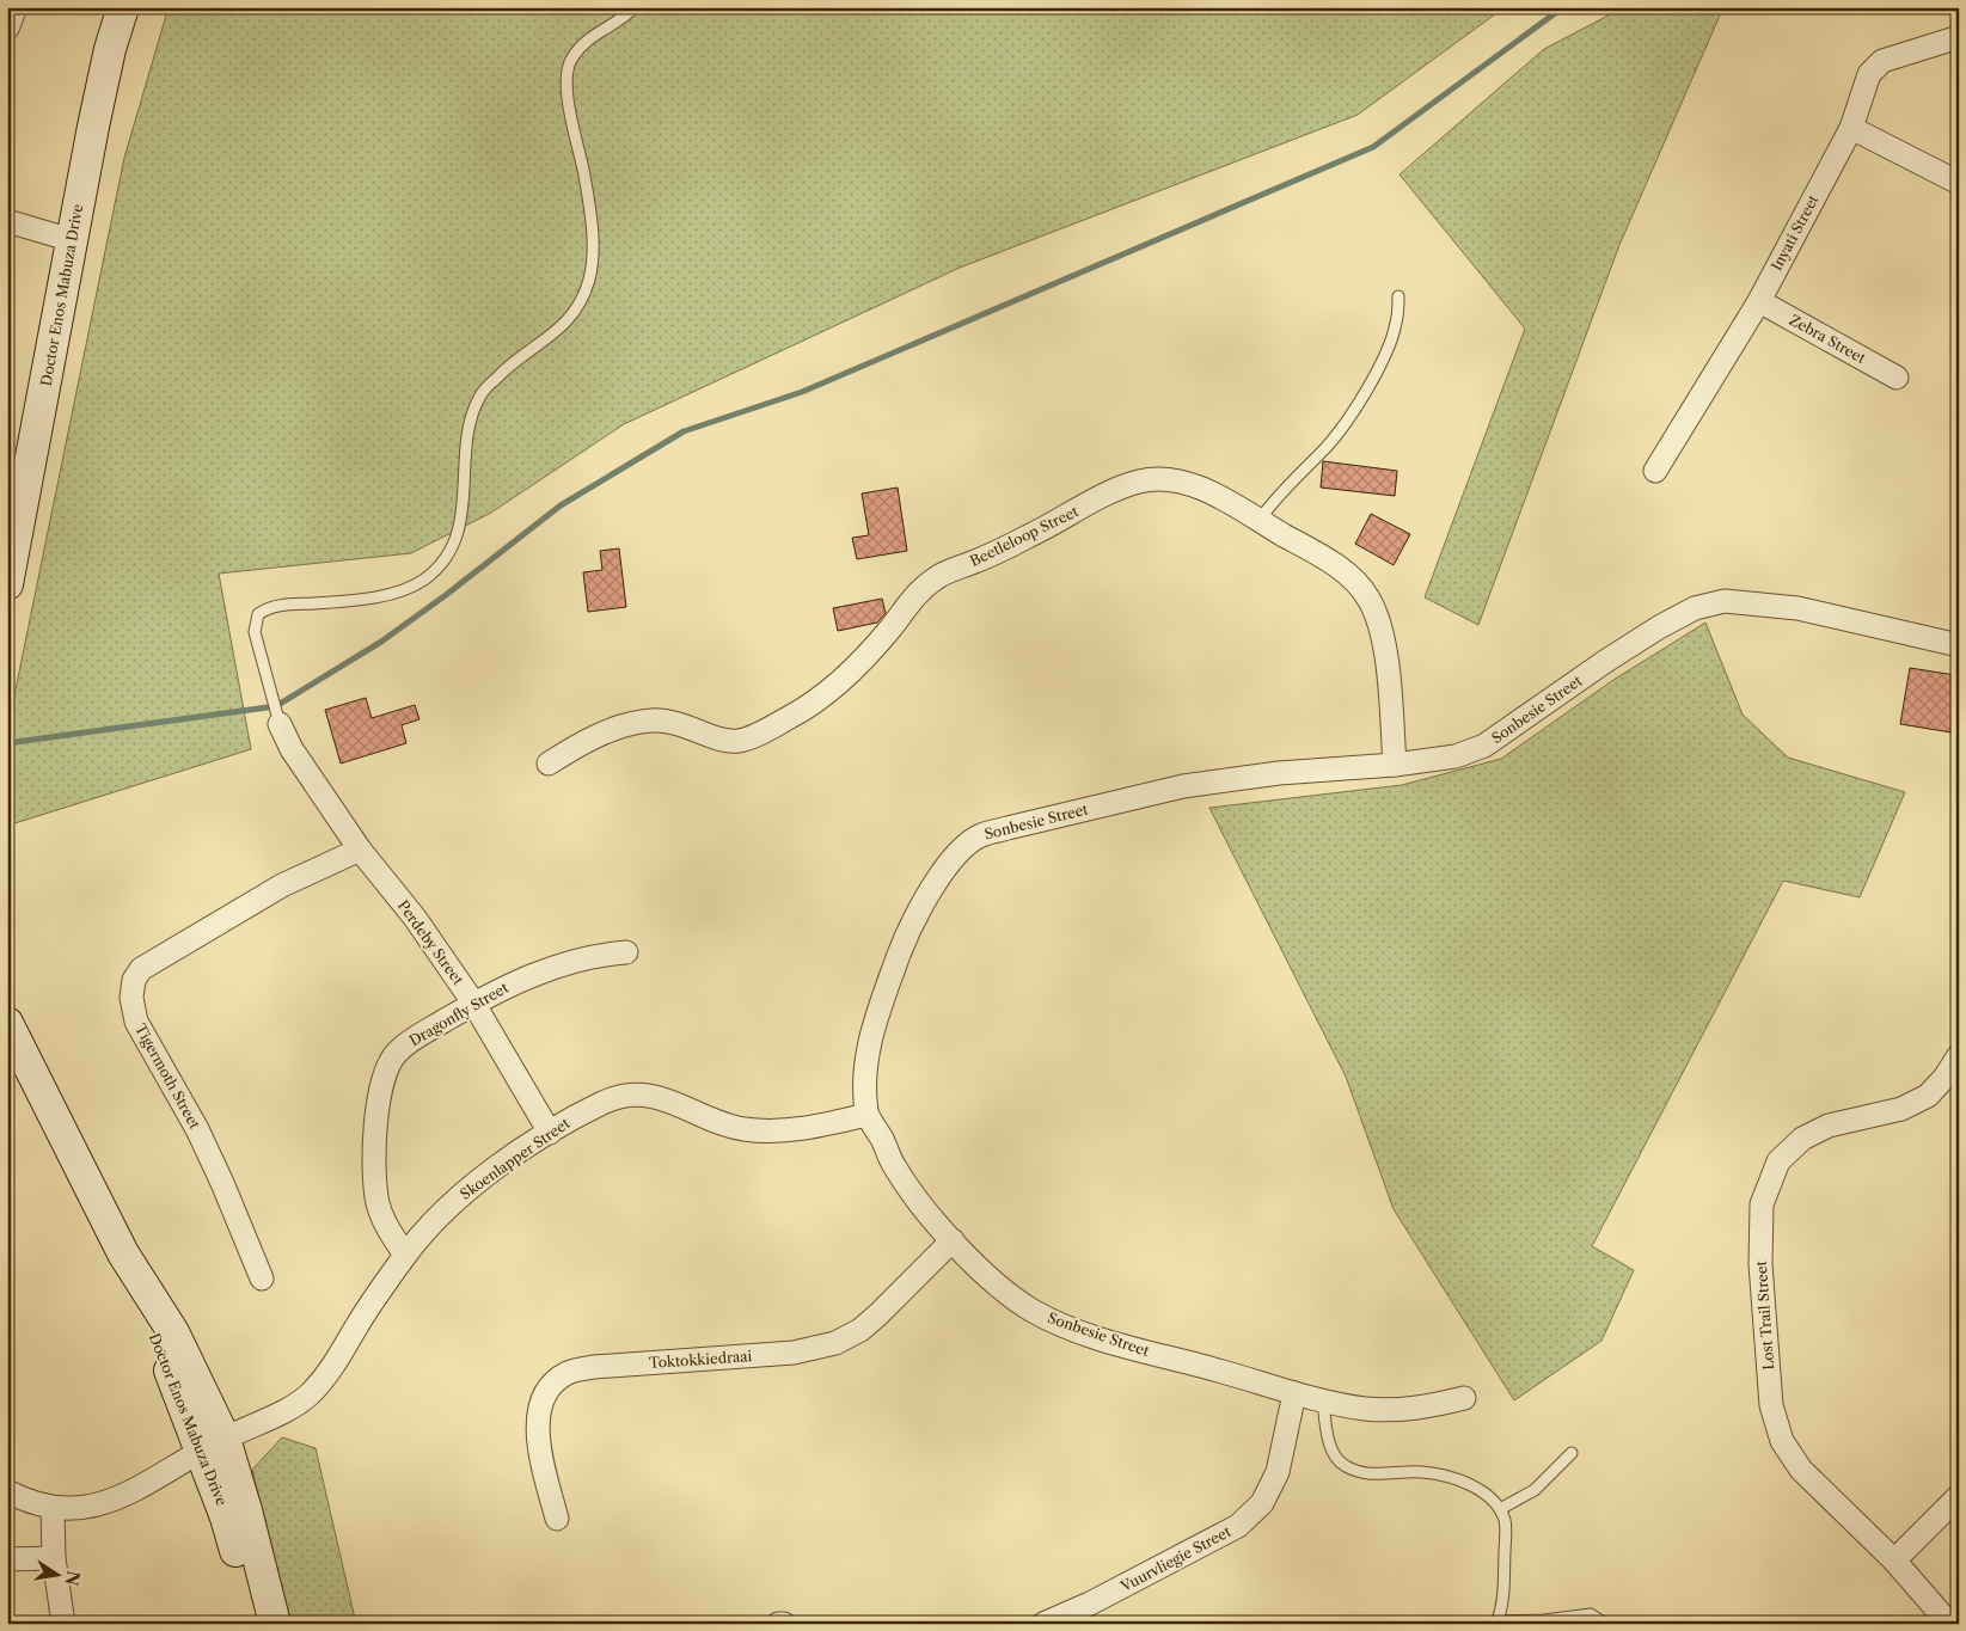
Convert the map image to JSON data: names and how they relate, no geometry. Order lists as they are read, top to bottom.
{
  "streets": {
    "main road": ["Doctor Enos Mabuza Drive"],
    "street": [
      "Inyati Street",
      "Zebra Street",
      "Beetleloop Street",
      "Sonbesie Street",
      "Perdeby Street",
      "Dragonfly Street",
      "Tigermoth Street",
      "Skoenlapper Street",
      "Lost Trail Street",
      "Toktokkiedraai",
      "Vuurvliegie Street"
    ]
  },
  "crossings": [
    ["Inyati Street", "Zebra Street"],
    ["Doctor Enos Mabuza Drive", "Skoenlapper Street"],
    ["Beetleloop Street", "Sonbesie Street"],
    ["Sonbesie Street", "Skoenlapper Street"],
    ["Sonbesie Street", "Toktokkiedraai"],
    ["Sonbesie Street", "Vuurvliegie Street"],
    ["Perdeby Street", "Dragonfly Street"],
    ["Perdeby Street", "Tigermoth Street"],
    ["Perdeby Street", "Skoenlapper Street"],
    ["Dragonfly Street", "Skoenlapper Street"]
  ],
  "north": "right"
}
